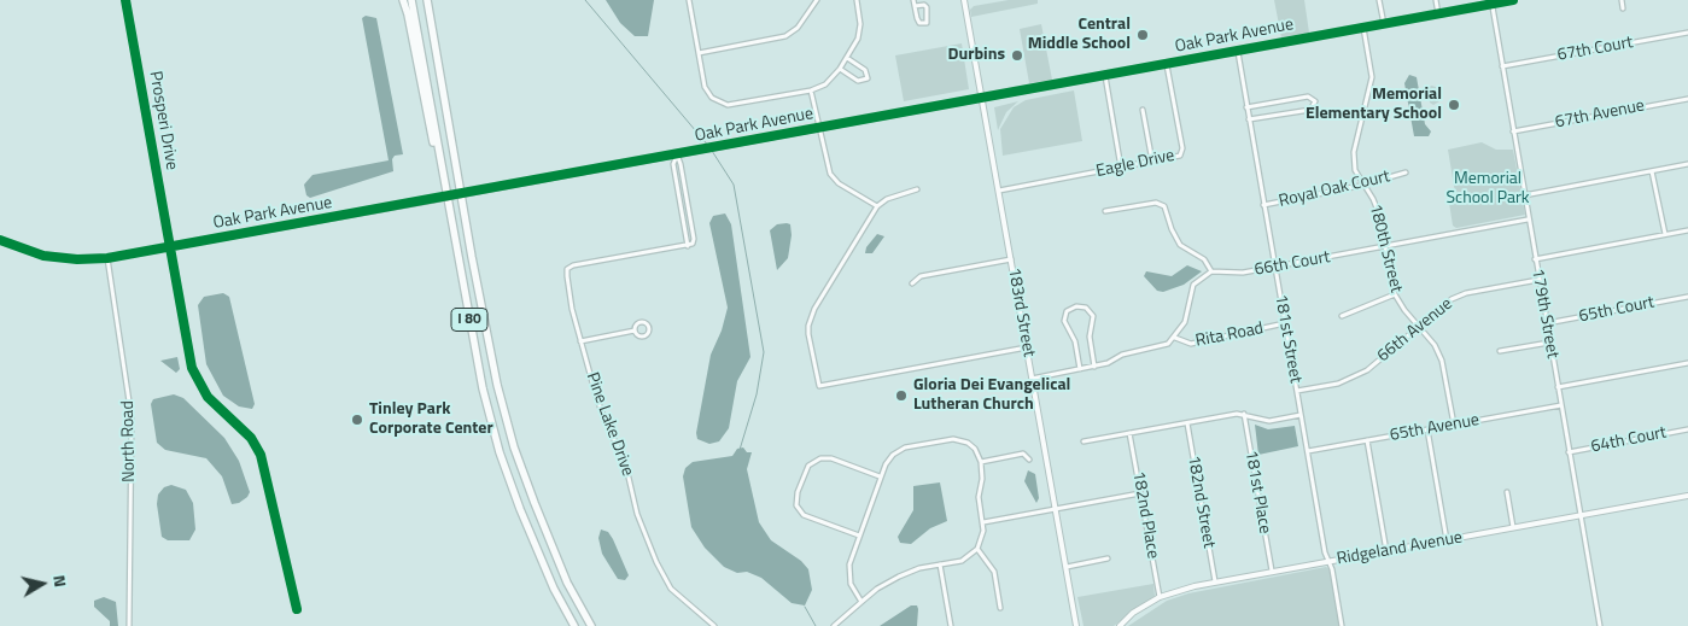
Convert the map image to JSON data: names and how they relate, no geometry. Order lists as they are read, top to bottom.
{
  "streets": {
    "highway": ["I 80"],
    "street": [
      "Oak Park Avenue",
      "67th Court",
      "67th Avenue",
      "Prosperi Drive",
      "Eagle Drive",
      "Royal Oak Court",
      "180th Street",
      "66th Court",
      "65th Court",
      "183rd Street",
      "179th Street",
      "66th Avenue",
      "Rita Road",
      "181st Street",
      "Pine Lake Drive",
      "65th Avenue",
      "64th Court",
      "North Road",
      "181st Place",
      "182nd Street",
      "182nd Place",
      "Ridgeland Avenue"
    ]
  },
  "crossings": [
    ["Oak Park Avenue", "Prosperi Drive"],
    ["Oak Park Avenue", "Eagle Drive"],
    ["Oak Park Avenue", "180th Street"],
    ["Oak Park Avenue", "183rd Street"],
    ["Oak Park Avenue", "179th Street"],
    ["Oak Park Avenue", "181st Street"],
    ["Oak Park Avenue", "North Road"],
    ["67th Court", "179th Street"],
    ["67th Avenue", "179th Street"],
    ["Eagle Drive", "183rd Street"],
    ["Royal Oak Court", "180th Street"],
    ["Royal Oak Court", "181st Street"],
    ["180th Street", "66th Court"],
    ["180th Street", "66th Avenue"],
    ["180th Street", "65th Avenue"],
    ["66th Court", "179th Street"],
    ["66th Court", "181st Street"],
    ["65th Court", "179th Street"],
    ["179th Street", "66th Avenue"],
    ["179th Street", "65th Avenue"],
    ["179th Street", "64th Court"],
    ["179th Street", "Ridgeland Avenue"],
    ["66th Avenue", "181st Street"],
    ["Rita Road", "181st Street"],
    ["181st Street", "65th Avenue"],
    ["181st Street", "Ridgeland Avenue"],
    ["181st Place", "Ridgeland Avenue"],
    ["182nd Street", "Ridgeland Avenue"],
    ["182nd Place", "Ridgeland Avenue"]
  ],
  "parks": ["Memorial School Park"],
  "places": [
    "Central Middle School",
    "Durbins",
    "Memorial Elementary School",
    "Gloria Dei Evangelical Lutheran Church",
    "Tinley Park Corporate Center"
  ],
  "north": "right"
}
